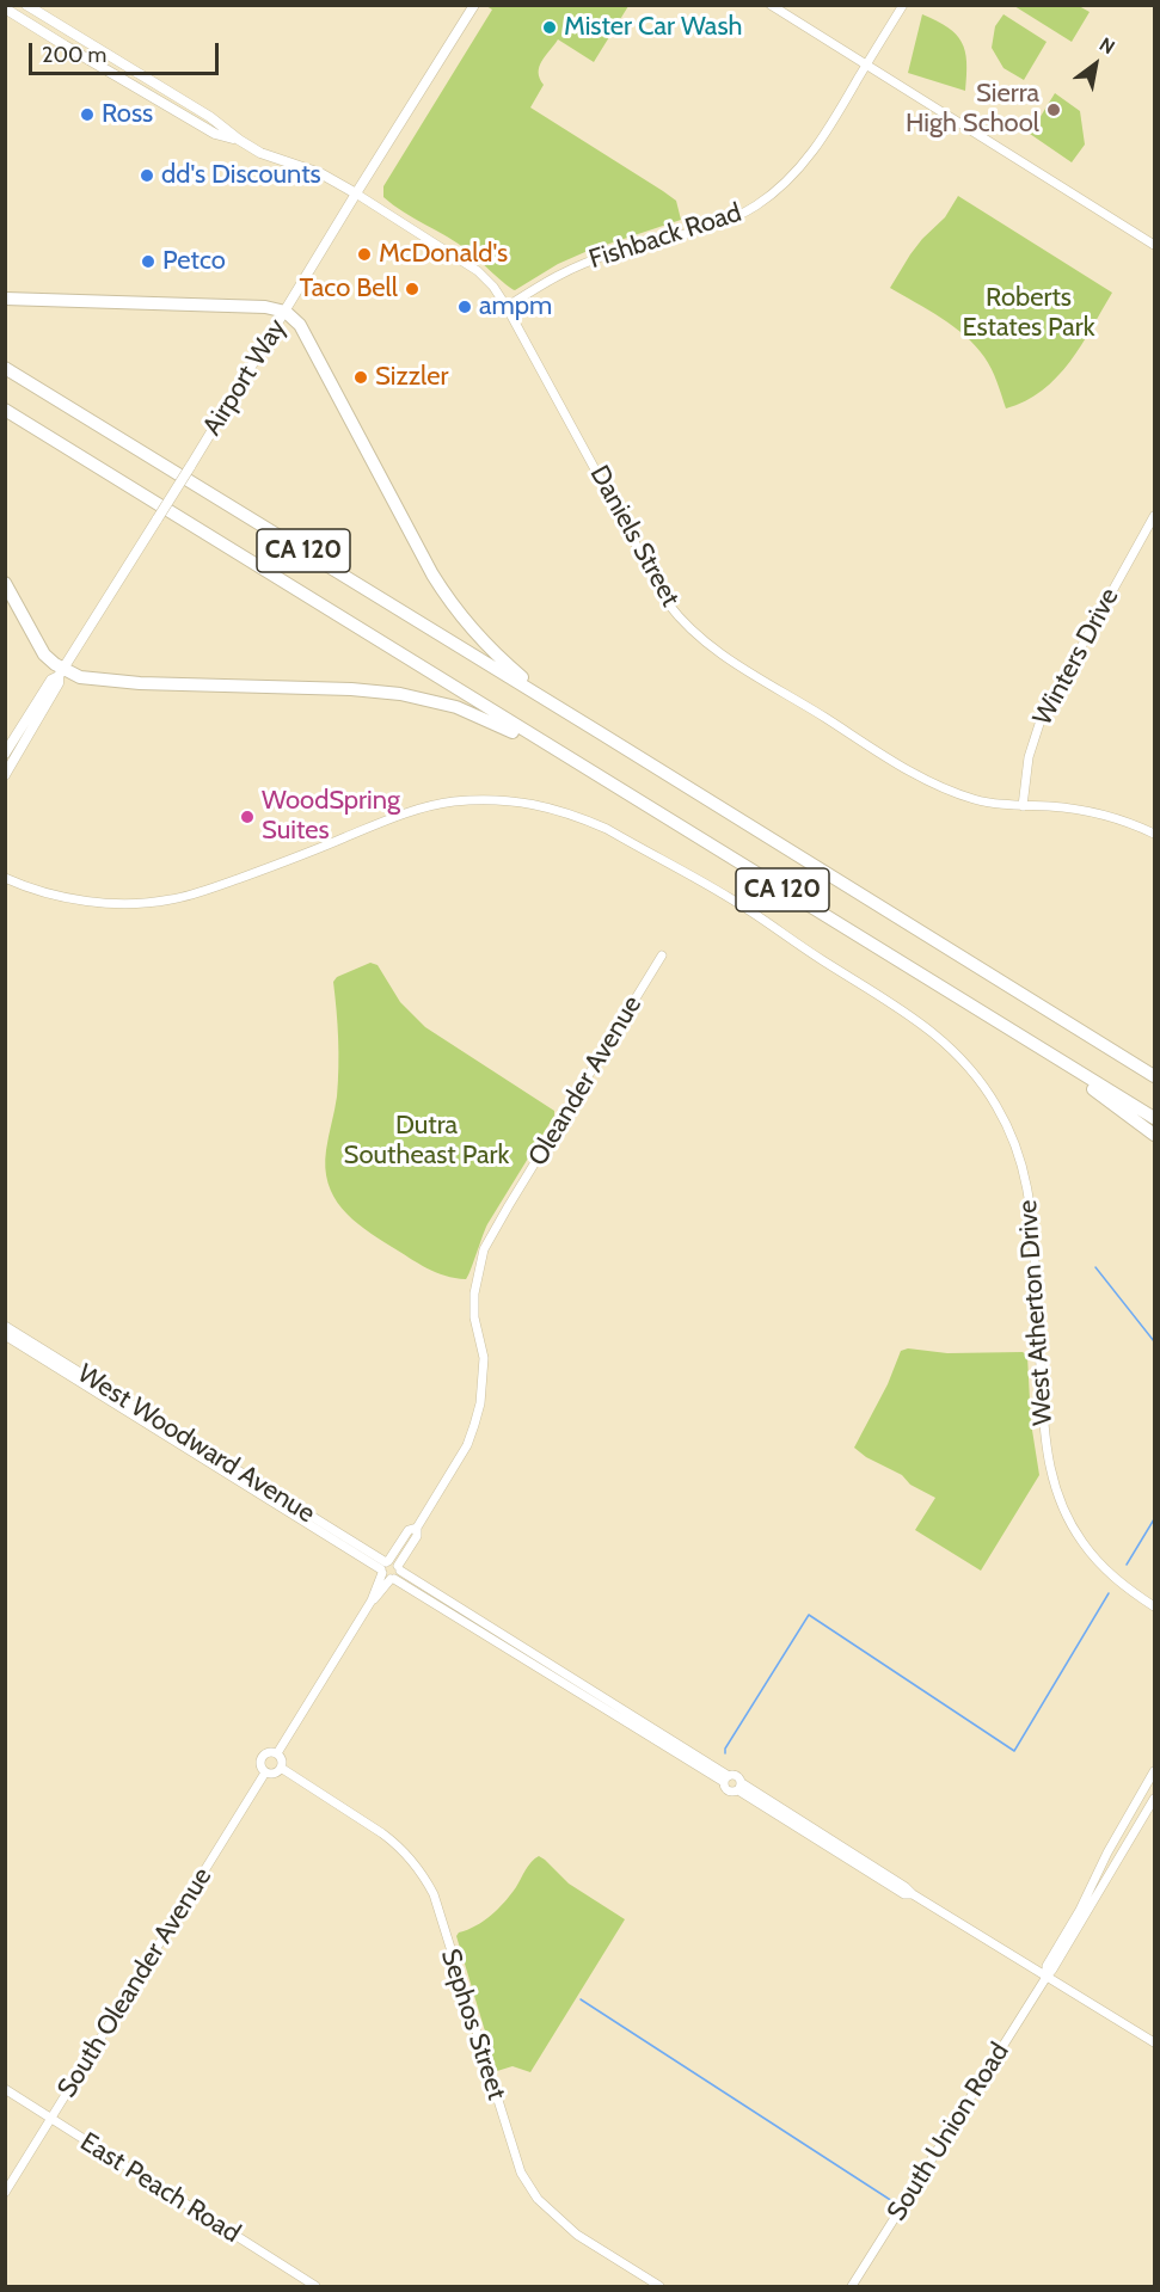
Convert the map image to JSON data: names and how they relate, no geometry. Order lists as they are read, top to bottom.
{
  "streets": {
    "highway": ["CA 120"],
    "main road": ["Airport Way", "Daniels Street"],
    "street": [
      "Fishback Road",
      "Winters Drive",
      "Oleander Avenue",
      "West Atherton Drive",
      "West Woodward Avenue",
      "South Oleander Avenue",
      "Sephos Street",
      "South Union Road",
      "East Peach Road"
    ]
  },
  "crossings": [
    ["Fishback Road", "Daniels Street"],
    ["Airport Way", "Daniels Street"],
    ["Daniels Street", "Winters Drive"],
    ["South Oleander Avenue", "Sephos Street"],
    ["South Oleander Avenue", "East Peach Road"]
  ],
  "parks": ["Roberts Estates Park", "Dutra Southeast Park"],
  "places": [
    "Mister Car Wash",
    "Sierra High School",
    "Ross",
    "dd's Discounts",
    "McDonald's",
    "Petco",
    "Taco Bell",
    "ampm",
    "Sizzler",
    "WoodSpring Suites"
  ],
  "scale_bar": "200 m",
  "north": "top right"
}
